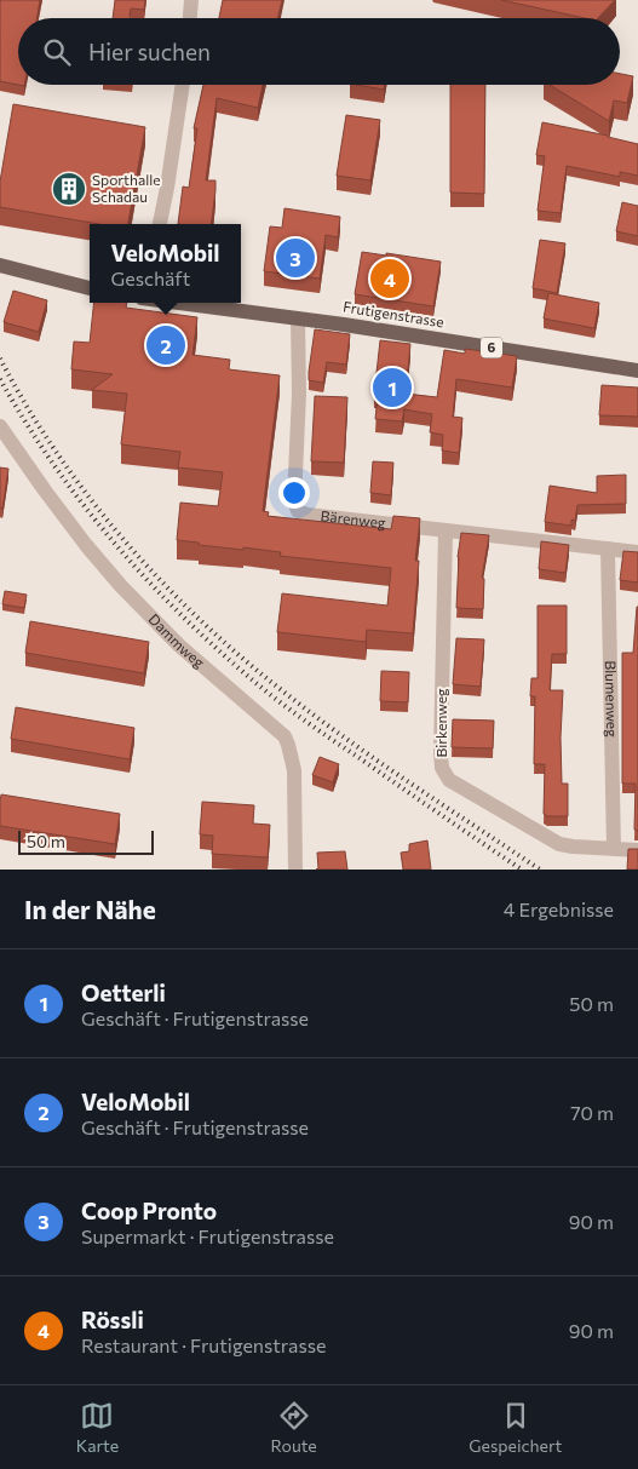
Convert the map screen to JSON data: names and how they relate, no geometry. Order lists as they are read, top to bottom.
{
  "streets": {
    "main road": ["Frutigenstrasse", "6"],
    "street": [
      "Bärenweg",
      "Dammweg",
      "Blumenweg",
      "Birkenweg"
    ]
  },
  "crossings": [
    ["Frutigenstrasse", "Bärenweg"],
    ["Bärenweg", "Blumenweg"],
    ["Bärenweg", "Birkenweg"],
    ["Blumenweg", "Birkenweg"]
  ],
  "places": {
    "building": ["Sporthalle Schadau"]
  },
  "scale_bar": "50 m",
  "page": {
    "search": "Hier suchen",
    "popup": ["VeloMobil", "Geschäft"],
    "pins": [
      "3",
      "4",
      "2",
      "1"
    ],
    "scale": "50 m",
    "heading": ["In der Nähe", "4 Ergebnisse"],
    "list": [
      {
        "mark": "1",
        "name": "Oetterli",
        "note": "Geschäft · Frutigenstrasse",
        "value": "50 m"
      },
      {
        "mark": "2",
        "name": "VeloMobil",
        "note": "Geschäft · Frutigenstrasse",
        "value": "70 m"
      },
      {
        "mark": "3",
        "name": "Coop Pronto",
        "note": "Supermarkt · Frutigenstrasse",
        "value": "90 m"
      },
      {
        "mark": "4",
        "name": "Rössli",
        "note": "Restaurant · Frutigenstrasse",
        "value": "90 m"
      }
    ],
    "nav": ["Karte", "Route", "Gespeichert"]
  }
}
